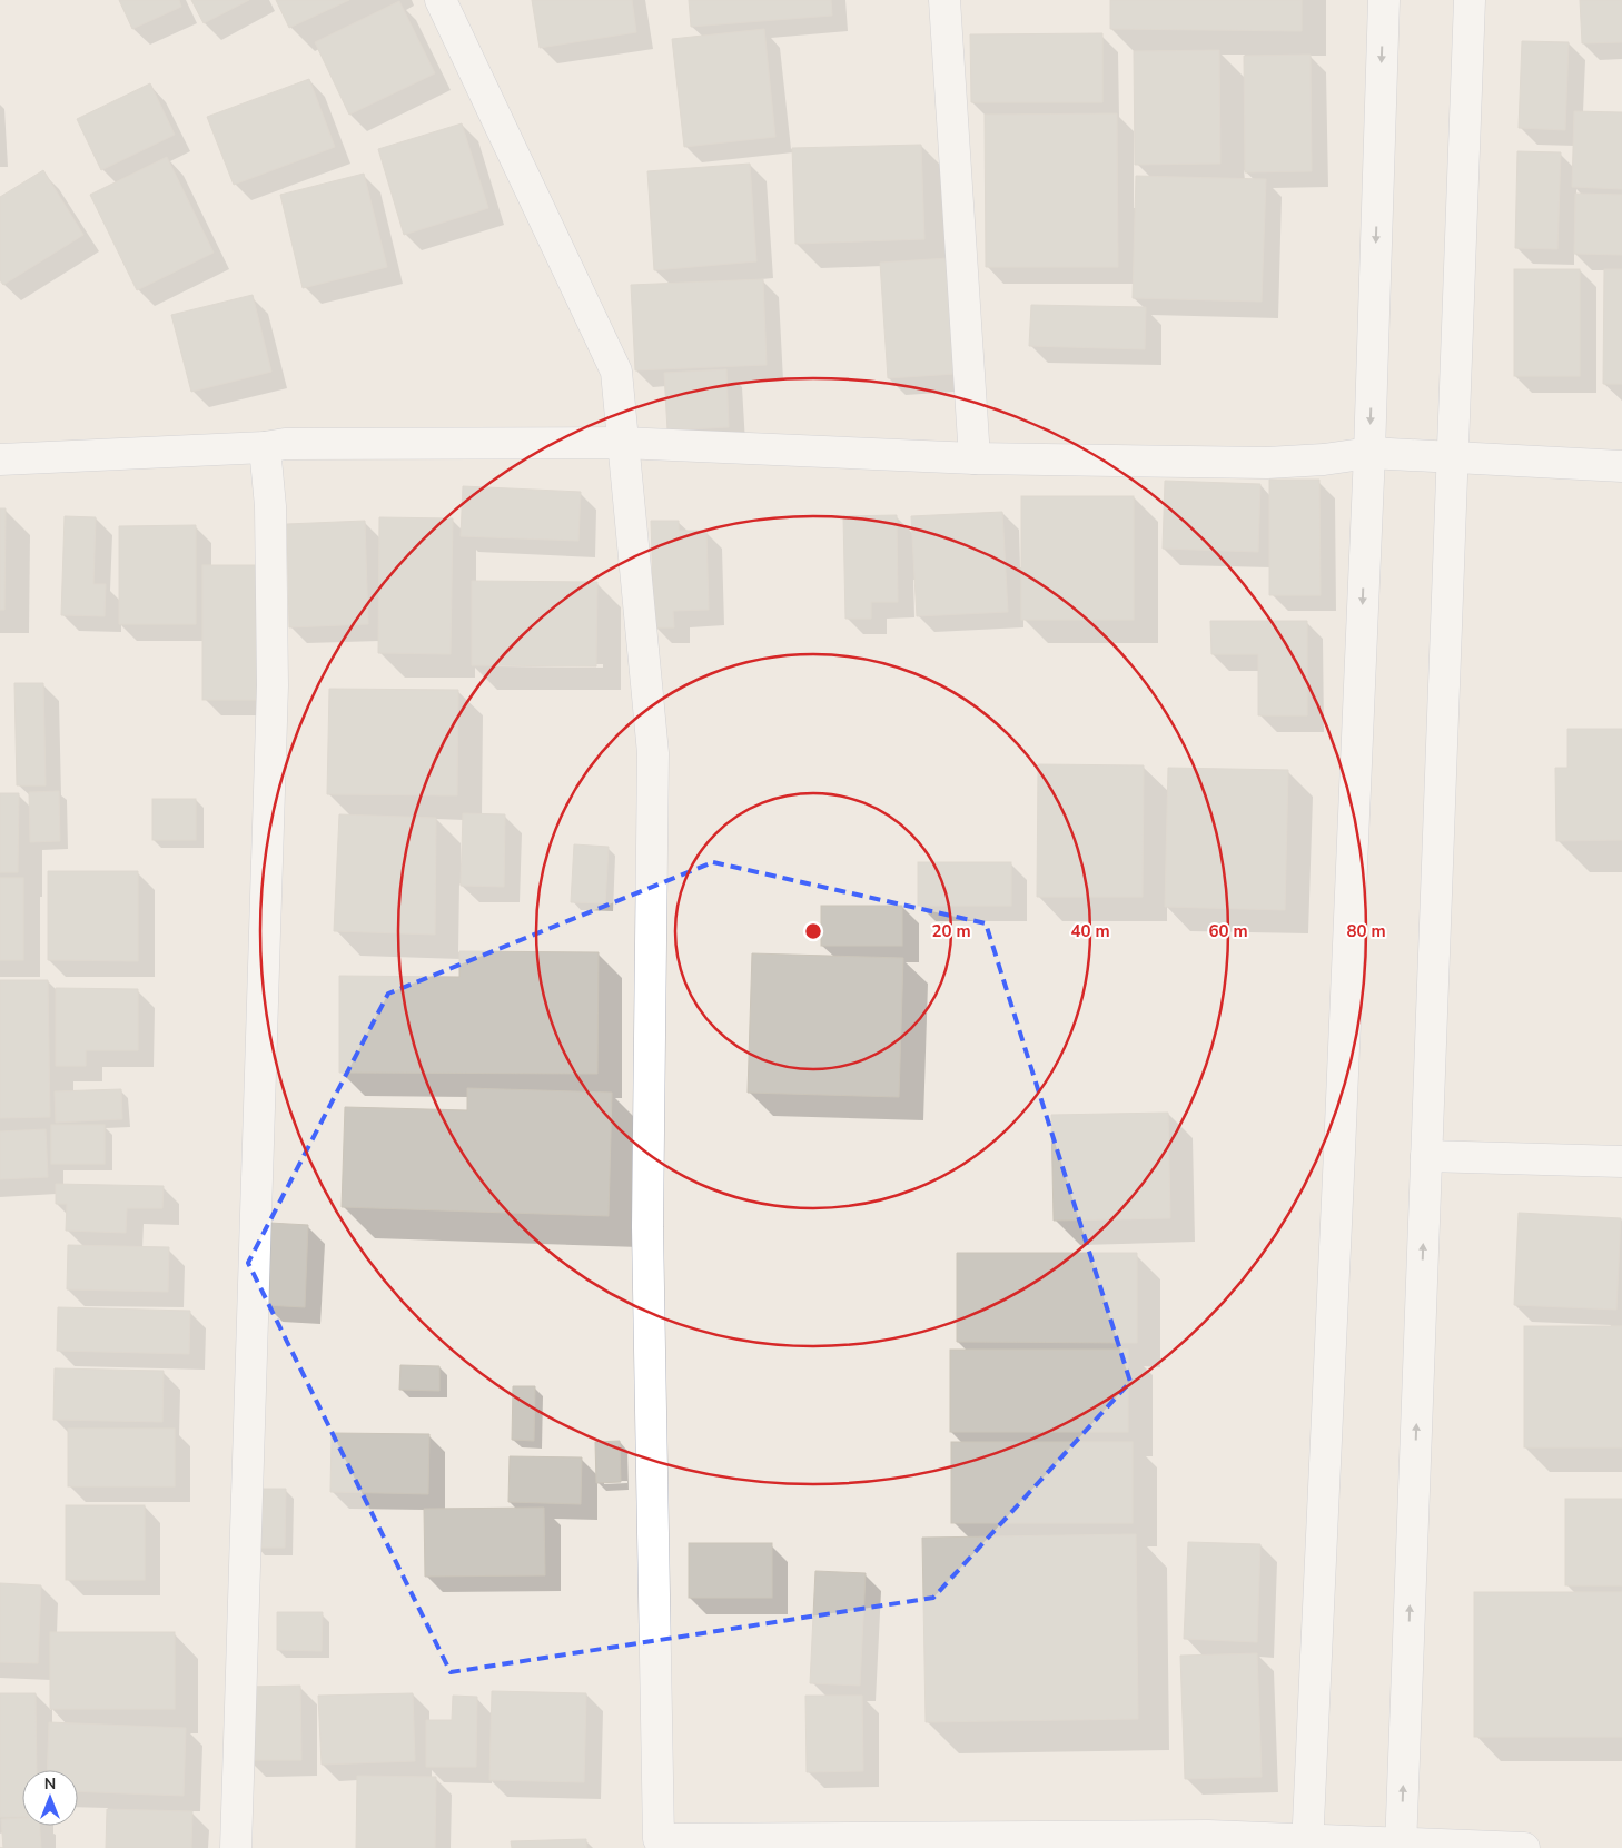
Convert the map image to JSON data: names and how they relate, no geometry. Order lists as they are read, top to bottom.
{
  "north": "top",
  "rings": [
    "20 m",
    "40 m",
    "60 m",
    "80 m"
  ]
}
